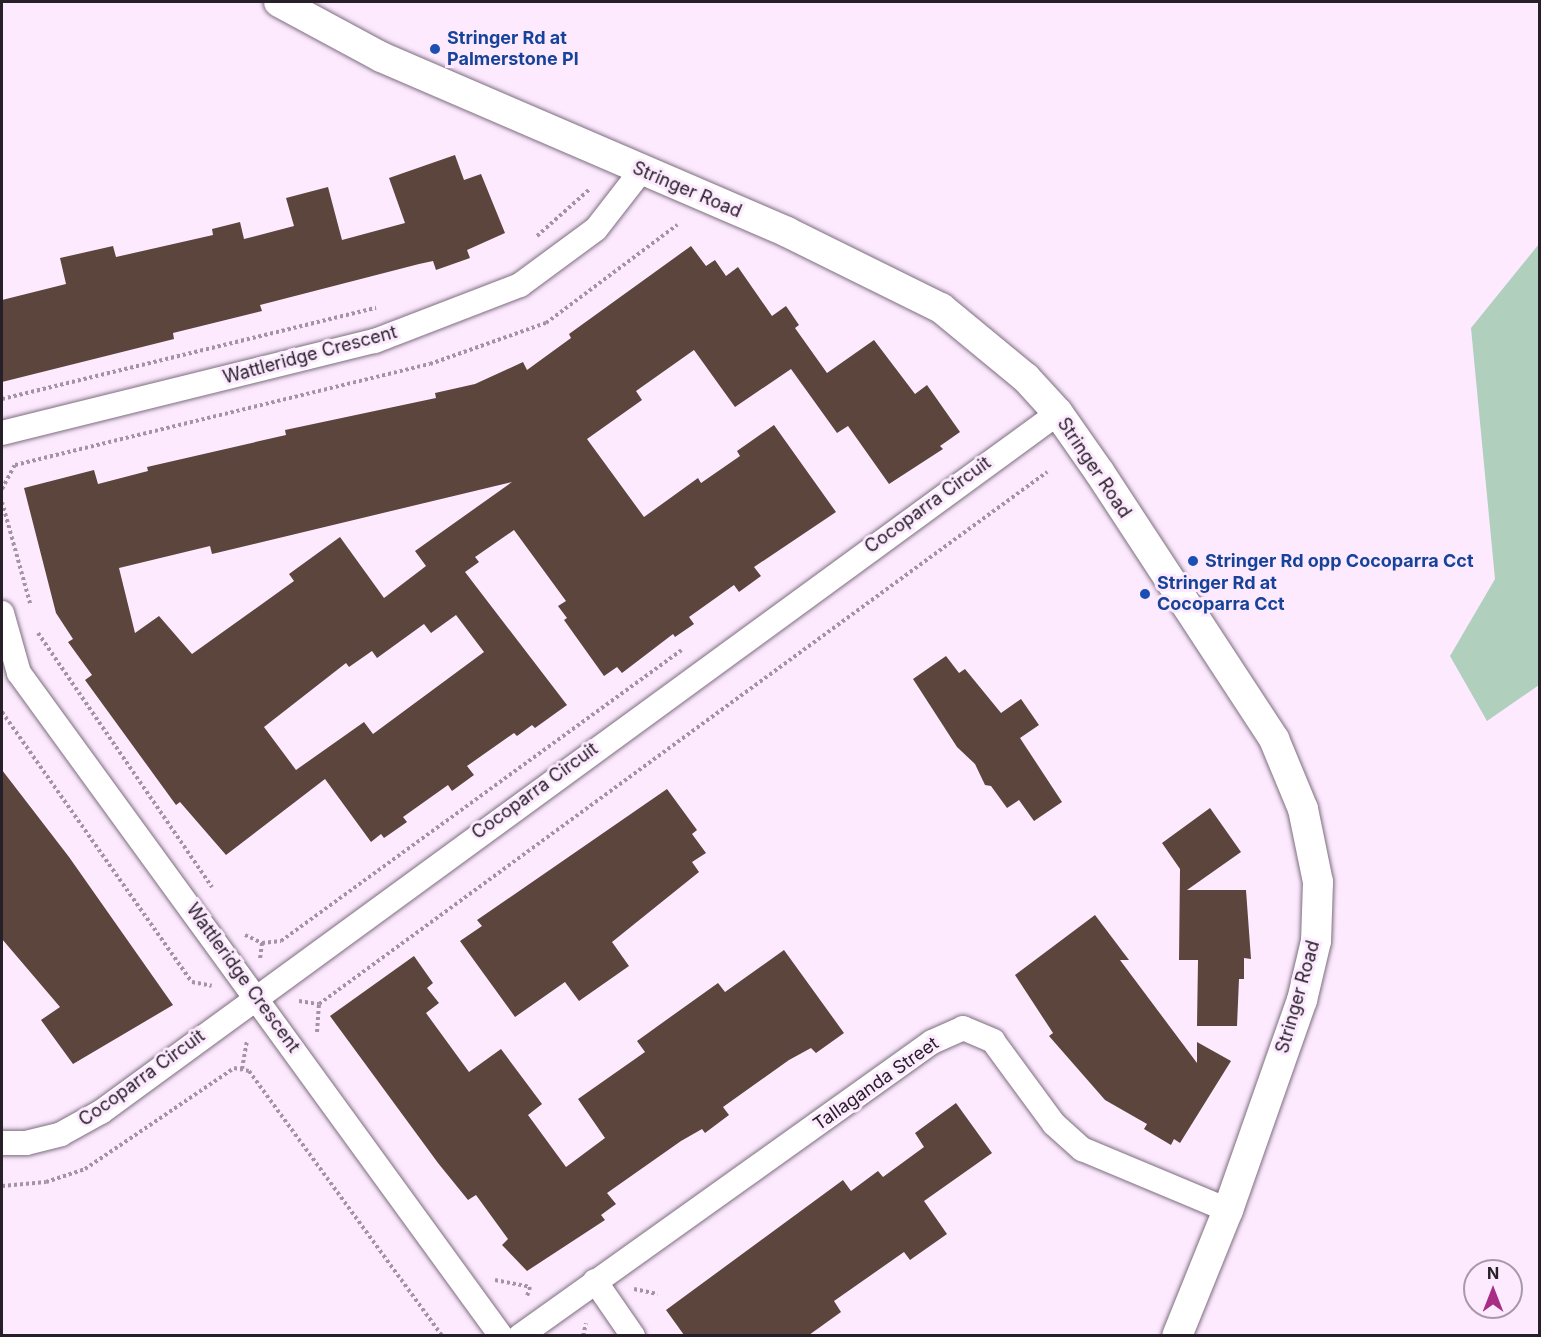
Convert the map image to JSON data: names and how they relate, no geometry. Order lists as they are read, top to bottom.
{
  "streets": {
    "street": [
      "Stringer Road",
      "Wattleridge Crescent",
      "Cocoparra Circuit",
      "Tallaganda Street"
    ]
  },
  "crossings": [
    ["Stringer Road", "Wattleridge Crescent"],
    ["Stringer Road", "Cocoparra Circuit"],
    ["Stringer Road", "Tallaganda Street"],
    ["Wattleridge Crescent", "Cocoparra Circuit"]
  ],
  "places": ["Stringer Rd at Palmerstone Pl", "Stringer Rd opp Cocoparra Cct", "Stringer Rd at Cocoparra Cct"],
  "north": "top"
}
